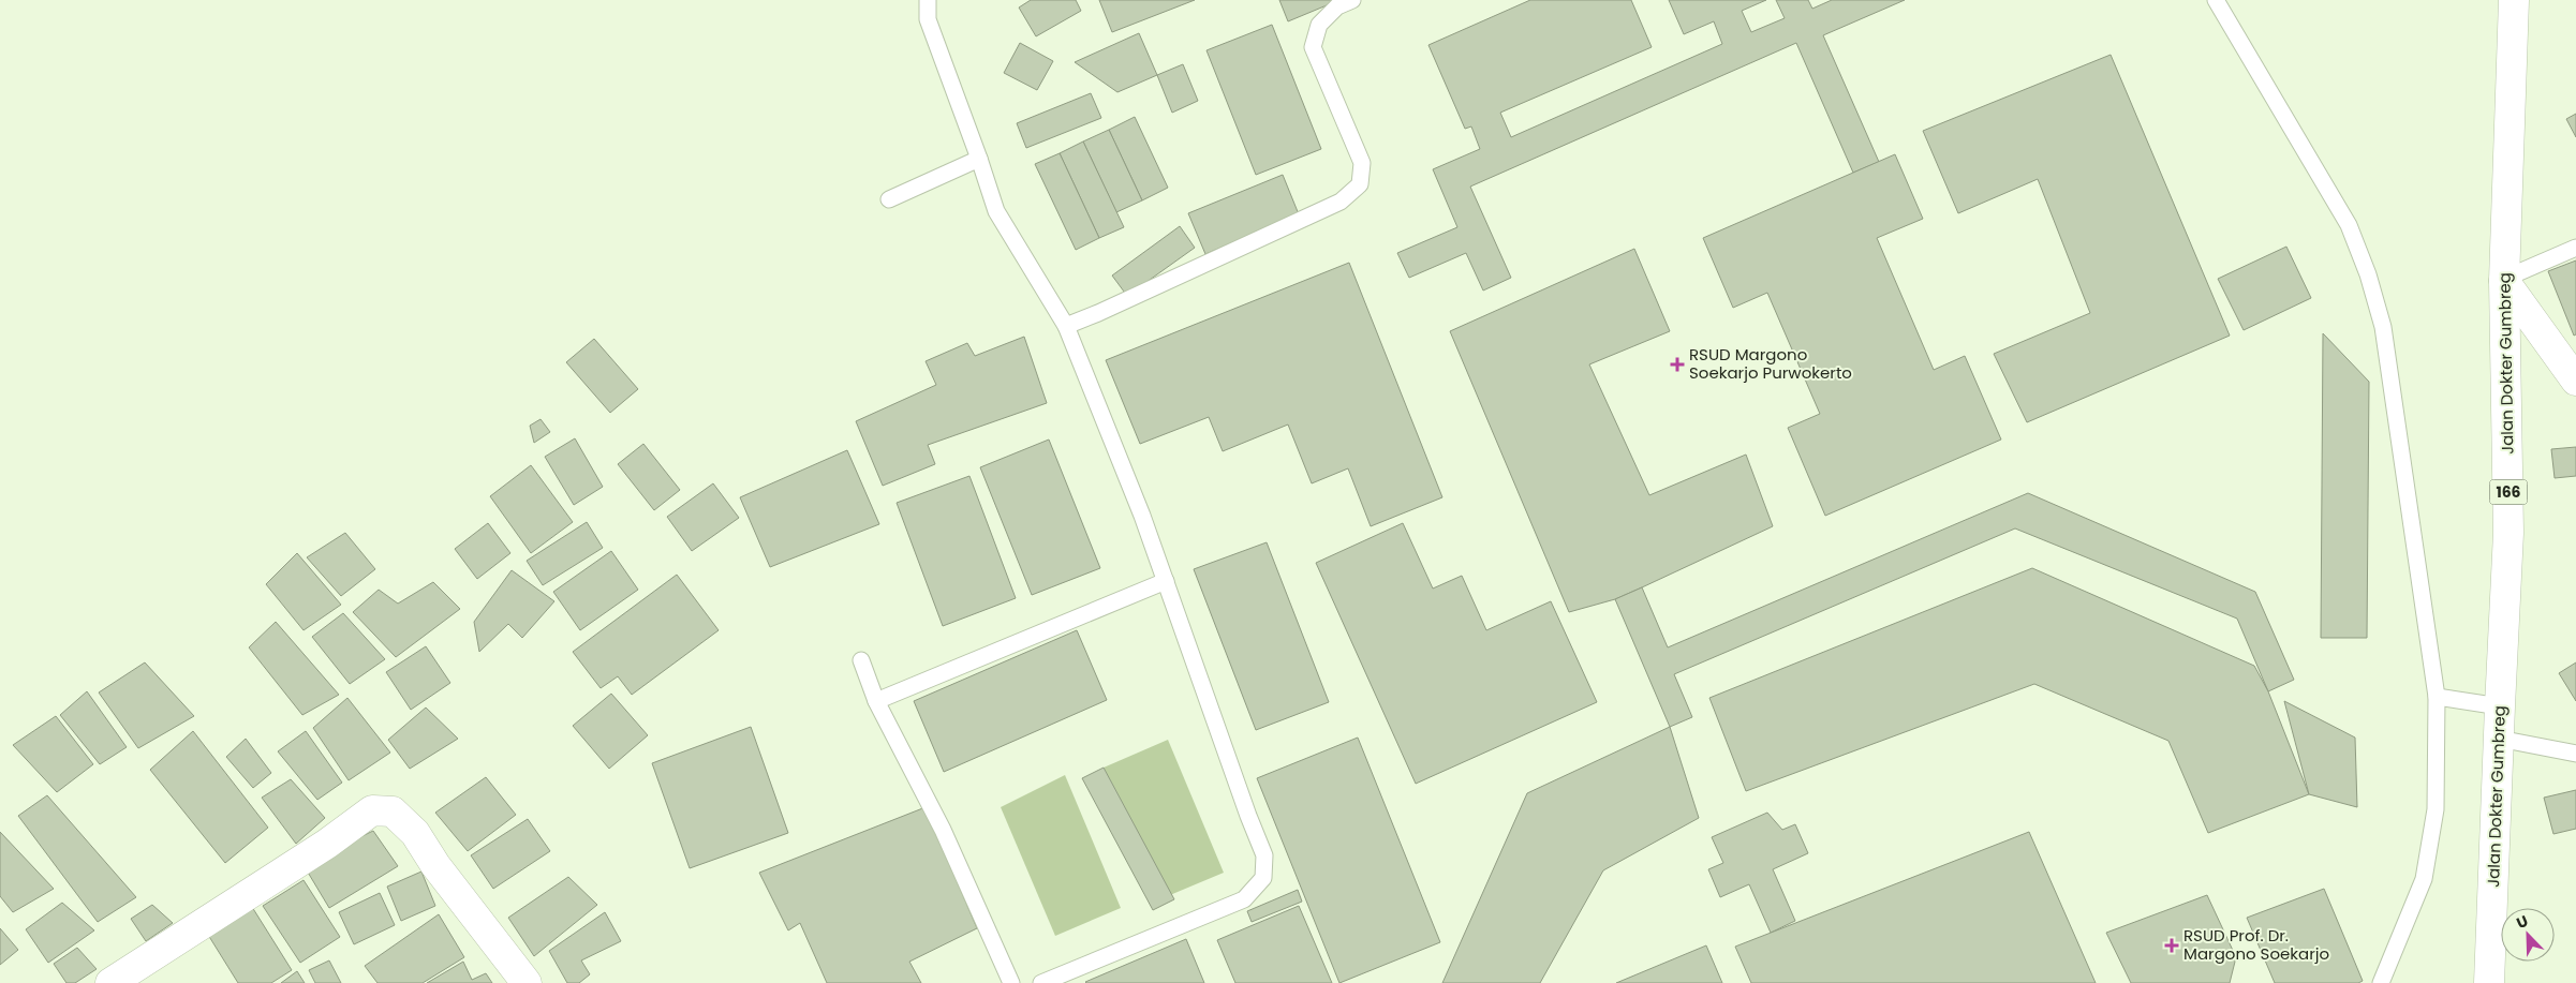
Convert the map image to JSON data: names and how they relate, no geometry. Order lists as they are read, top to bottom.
{
  "streets": {
    "main road": ["Jalan Dokter Gumbreg", "166"]
  },
  "places": {
    "health": ["RSUD Margono Soekarjo Purwokerto", "RSUD Prof. Dr. Margono Soekarjo"]
  },
  "north": "top left"
}
